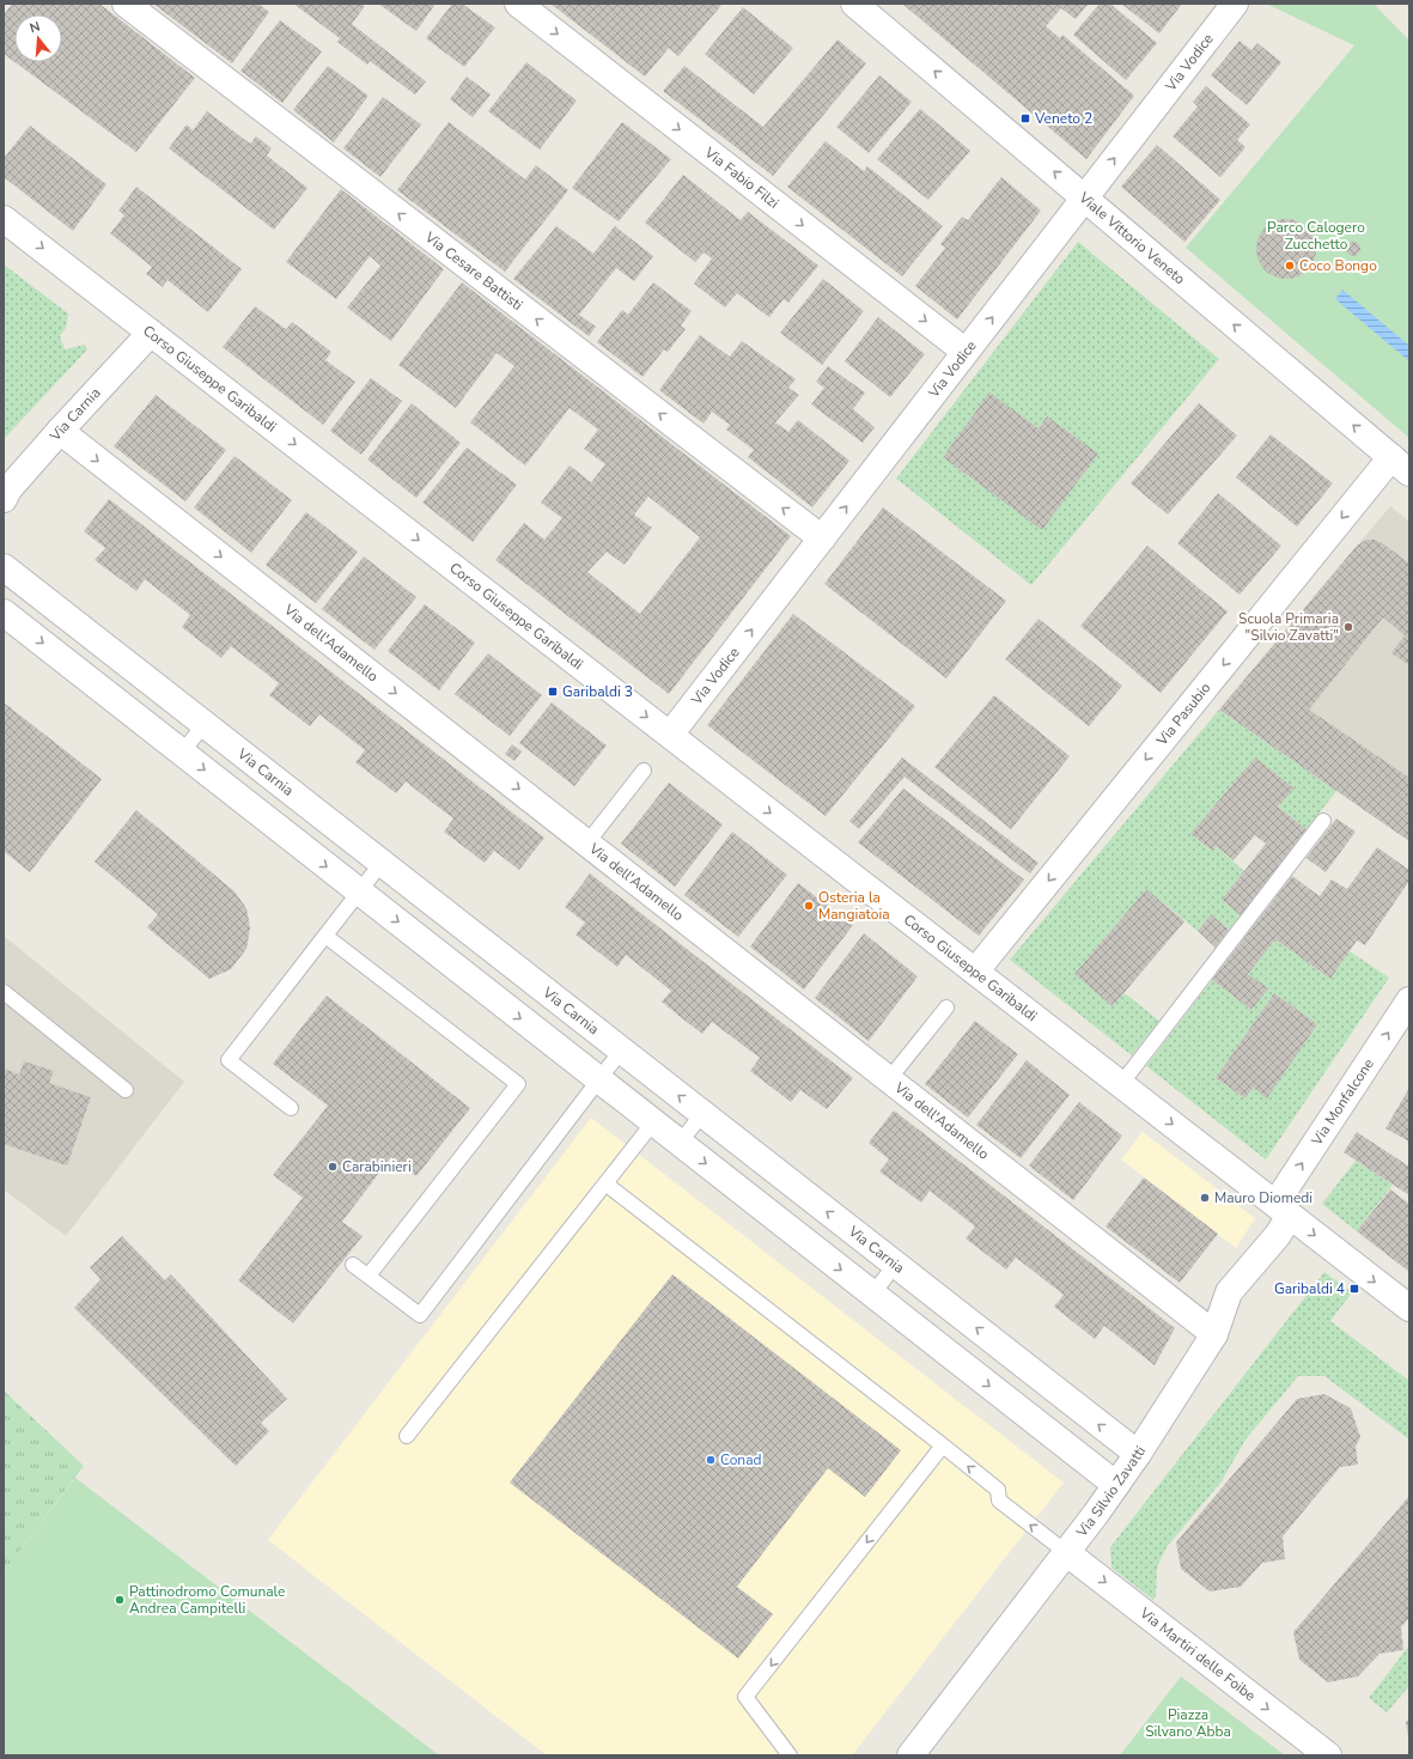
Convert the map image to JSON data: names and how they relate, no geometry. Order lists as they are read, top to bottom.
{
  "streets": {
    "street": [
      "Via Vodice",
      "Via Fabio Filzi",
      "Viale Vittorio Veneto",
      "Via Cesare Battisti",
      "Corso Giuseppe Garibaldi",
      "Via Carnia",
      "Via dell'Adamello",
      "Via Pasubio",
      "Via Monfalcone",
      "Via Silvio Zavatti",
      "Via Martiri delle Foibe"
    ]
  },
  "crossings": [
    ["Via Vodice", "Via Fabio Filzi"],
    ["Via Vodice", "Viale Vittorio Veneto"],
    ["Via Vodice", "Via Cesare Battisti"],
    ["Via Vodice", "Corso Giuseppe Garibaldi"],
    ["Viale Vittorio Veneto", "Via Pasubio"],
    ["Corso Giuseppe Garibaldi", "Via Carnia"],
    ["Corso Giuseppe Garibaldi", "Via Pasubio"],
    ["Corso Giuseppe Garibaldi", "Via Monfalcone"],
    ["Corso Giuseppe Garibaldi", "Via Silvio Zavatti"],
    ["Via Carnia", "Via dell'Adamello"],
    ["Via Carnia", "Via Silvio Zavatti"],
    ["Via dell'Adamello", "Via Silvio Zavatti"],
    ["Via Monfalcone", "Via Silvio Zavatti"],
    ["Via Silvio Zavatti", "Via Martiri delle Foibe"]
  ],
  "one_way": [
    "Via Vodice",
    "Via Fabio Filzi",
    "Viale Vittorio Veneto",
    "Via Cesare Battisti",
    "Corso Giuseppe Garibaldi",
    "Via Pasubio",
    "Via Monfalcone",
    "Via Martiri delle Foibe"
  ],
  "parks": ["Parco Calogero Zucchetto", "Piazza Silvano Abba"],
  "places": {
    "transit": ["Veneto 2", "Garibaldi 3", "Garibaldi 4"],
    "other": [
      "Coco Bongo",
      "Scuola Primaria \"Silvio Zavatti\"",
      "Osteria la Mangiatoia",
      "Carabinieri",
      "Mauro Diomedi",
      "Conad",
      "Pattinodromo Comunale Andrea Campitelli"
    ]
  },
  "north": "top"
}
